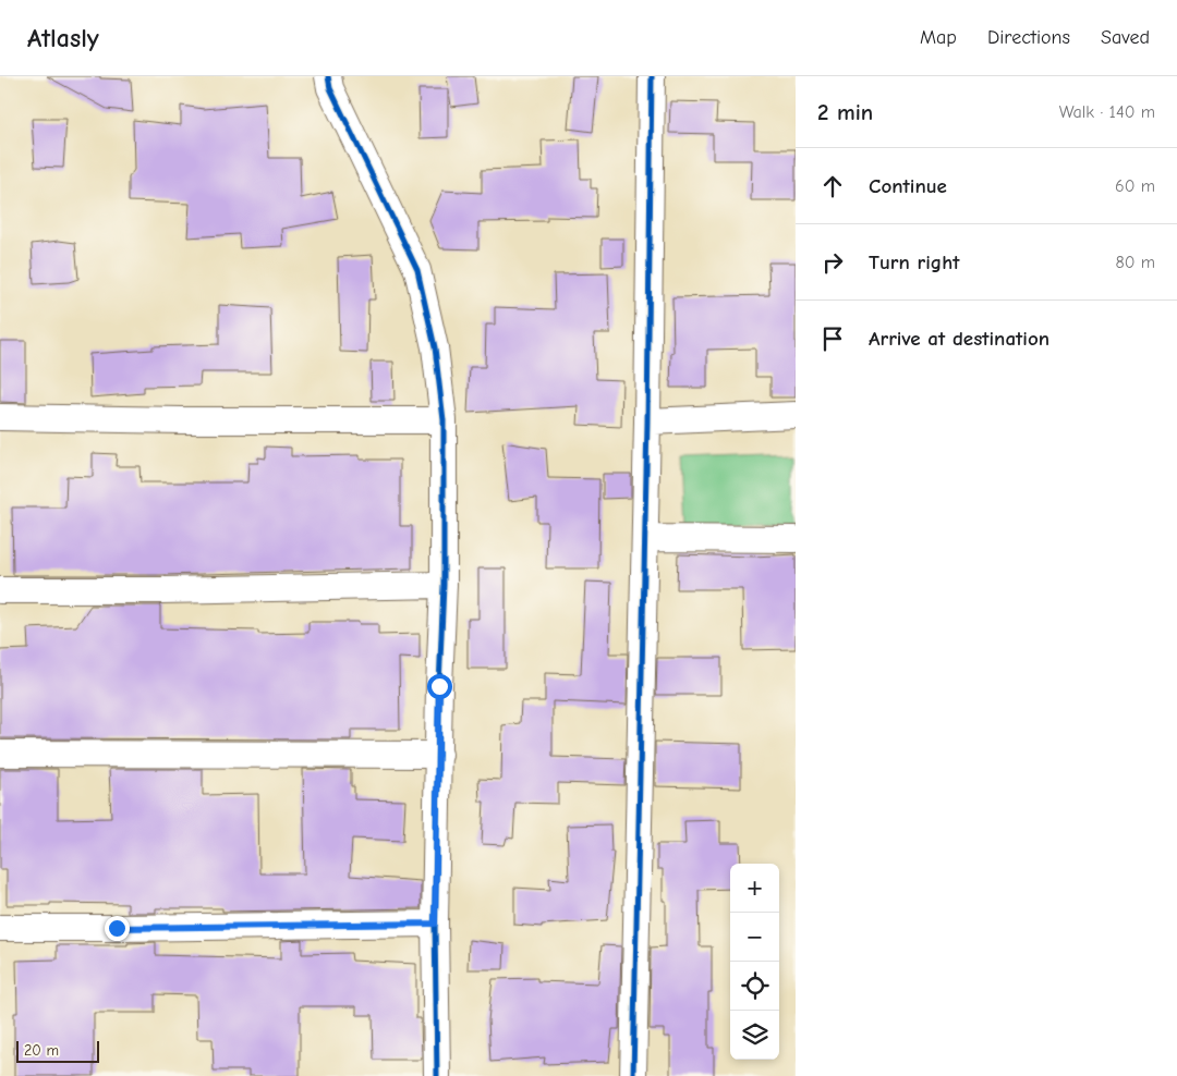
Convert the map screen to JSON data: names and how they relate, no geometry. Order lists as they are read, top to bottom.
{
  "scale_bar": "20 m",
  "page": {
    "header": "Atlasly",
    "nav": ["Map", "Directions", "Saved"],
    "heading": ["2 min", "Walk · 140 m"],
    "list": [
      ["Continue", "60 m"],
      ["Turn right", "80 m"],
      "Arrive at destination"
    ],
    "map_buttons": ["+", "−"],
    "scale": "20 m"
  }
}
